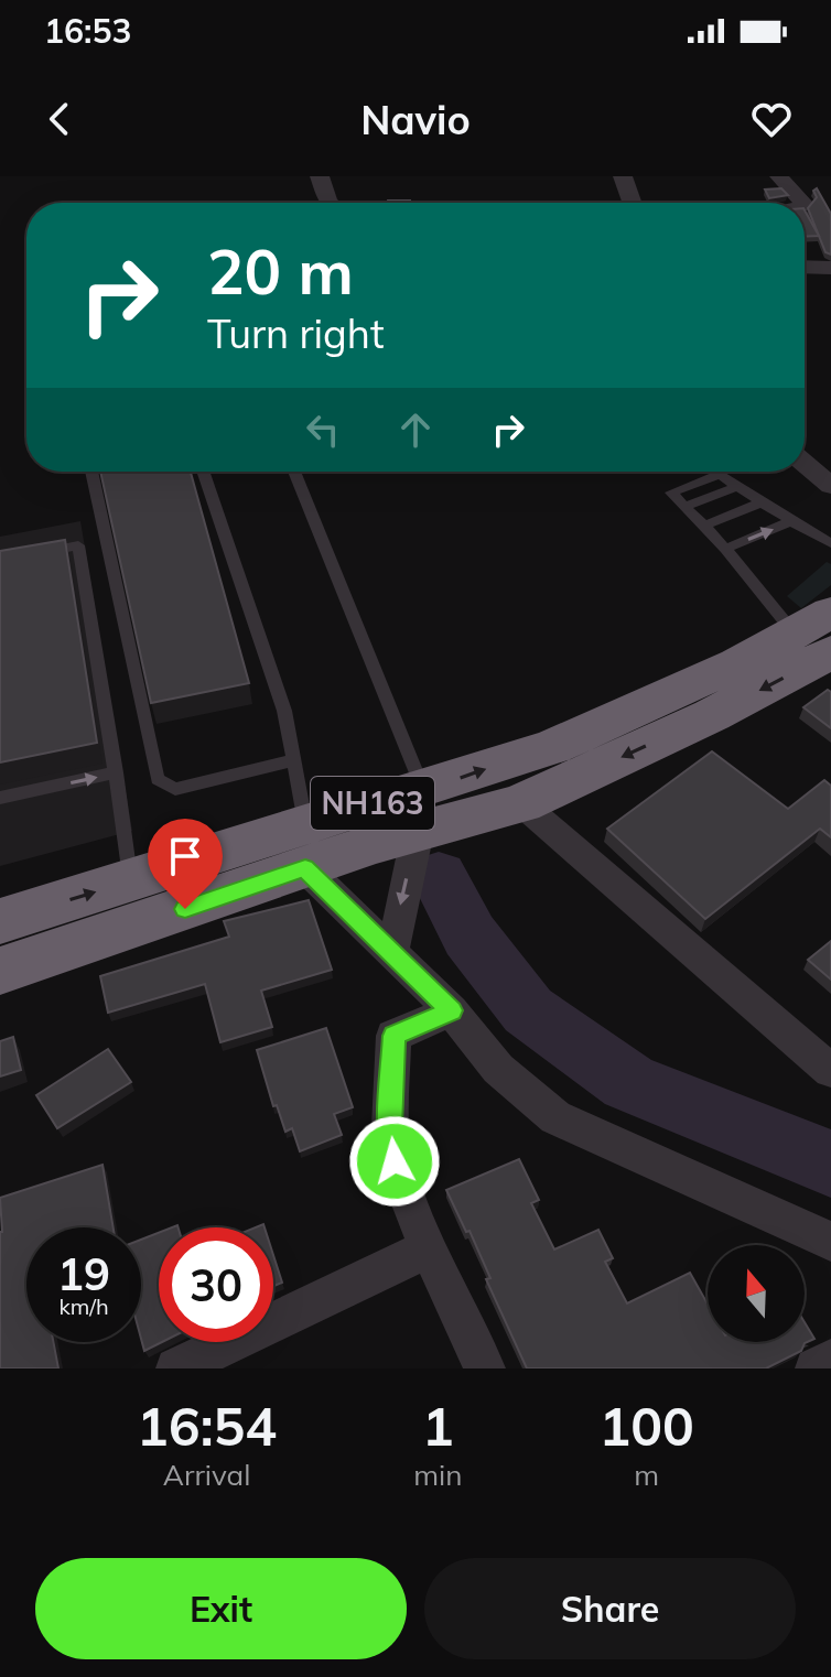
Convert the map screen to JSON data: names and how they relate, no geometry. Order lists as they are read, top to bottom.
{
  "streets": {
    "highway": ["NH163"]
  },
  "north": "top",
  "page": {
    "status": "16:53",
    "header": "Navio",
    "turn": ["20 m", "Turn right"],
    "speed": "19 km/h",
    "limit": "30",
    "eta": [
      "16:54",
      "Arrival",
      "1",
      "min",
      "100",
      "m"
    ],
    "buttons": ["Exit", "Share"]
  }
}
